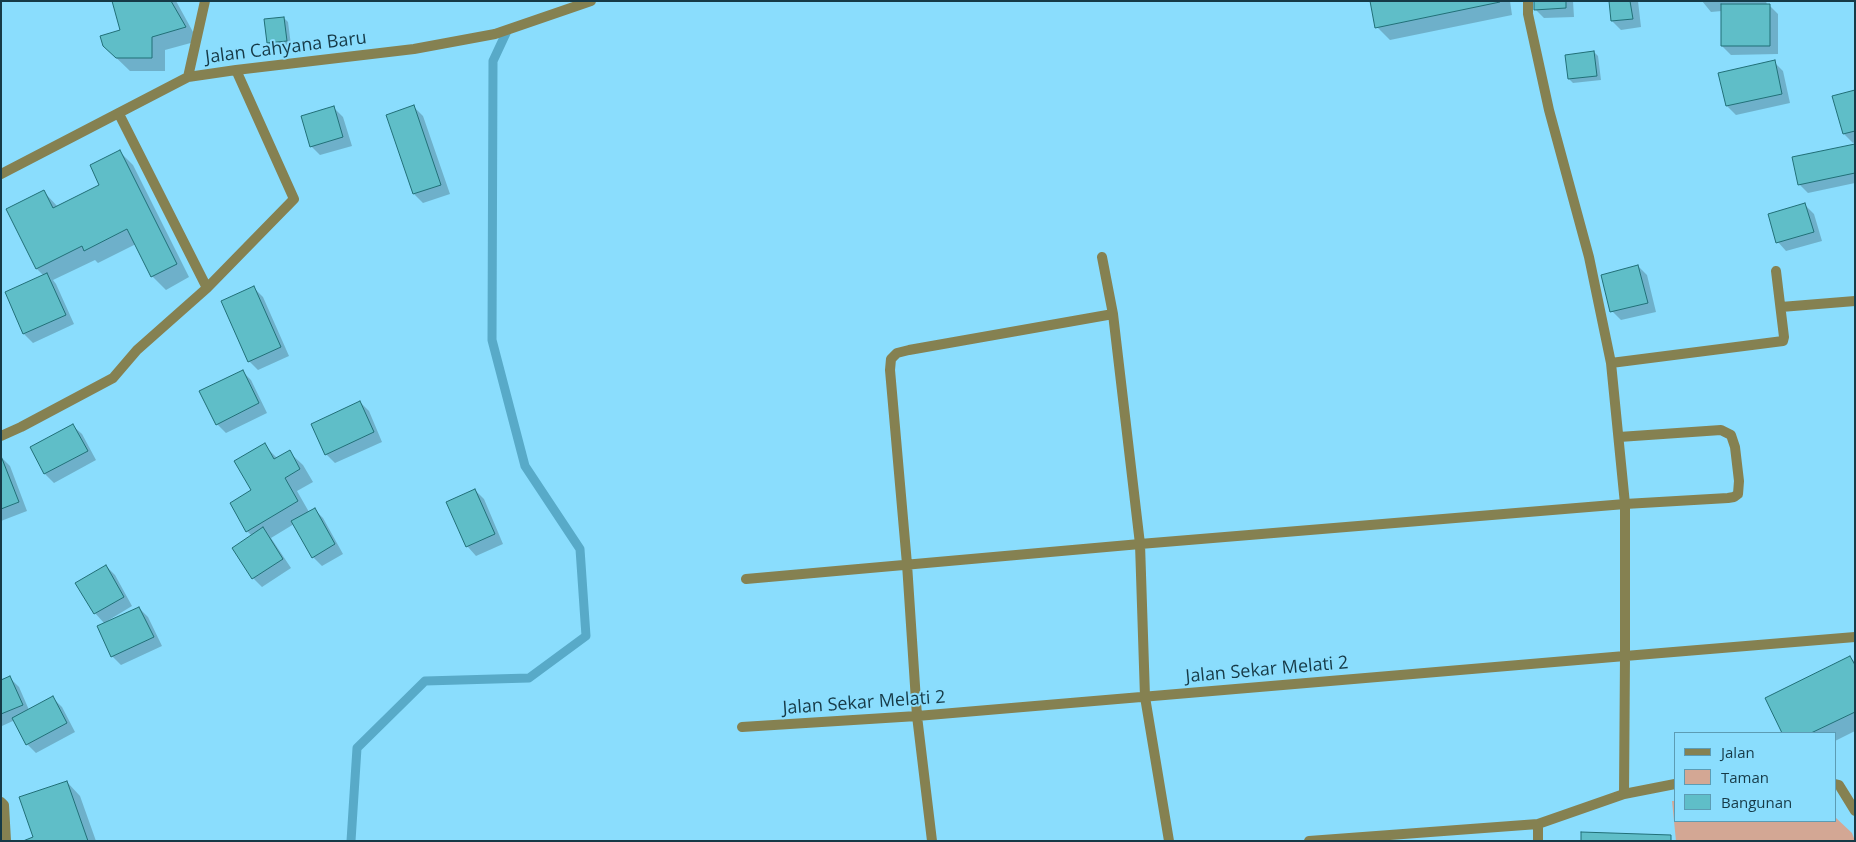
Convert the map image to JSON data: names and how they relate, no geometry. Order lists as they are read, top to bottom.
{
  "streets": {
    "street": ["Jalan Cahyana Baru", "Jalan Sekar Melati 2"]
  },
  "legend": ["Jalan", "Taman", "Bangunan"]
}
